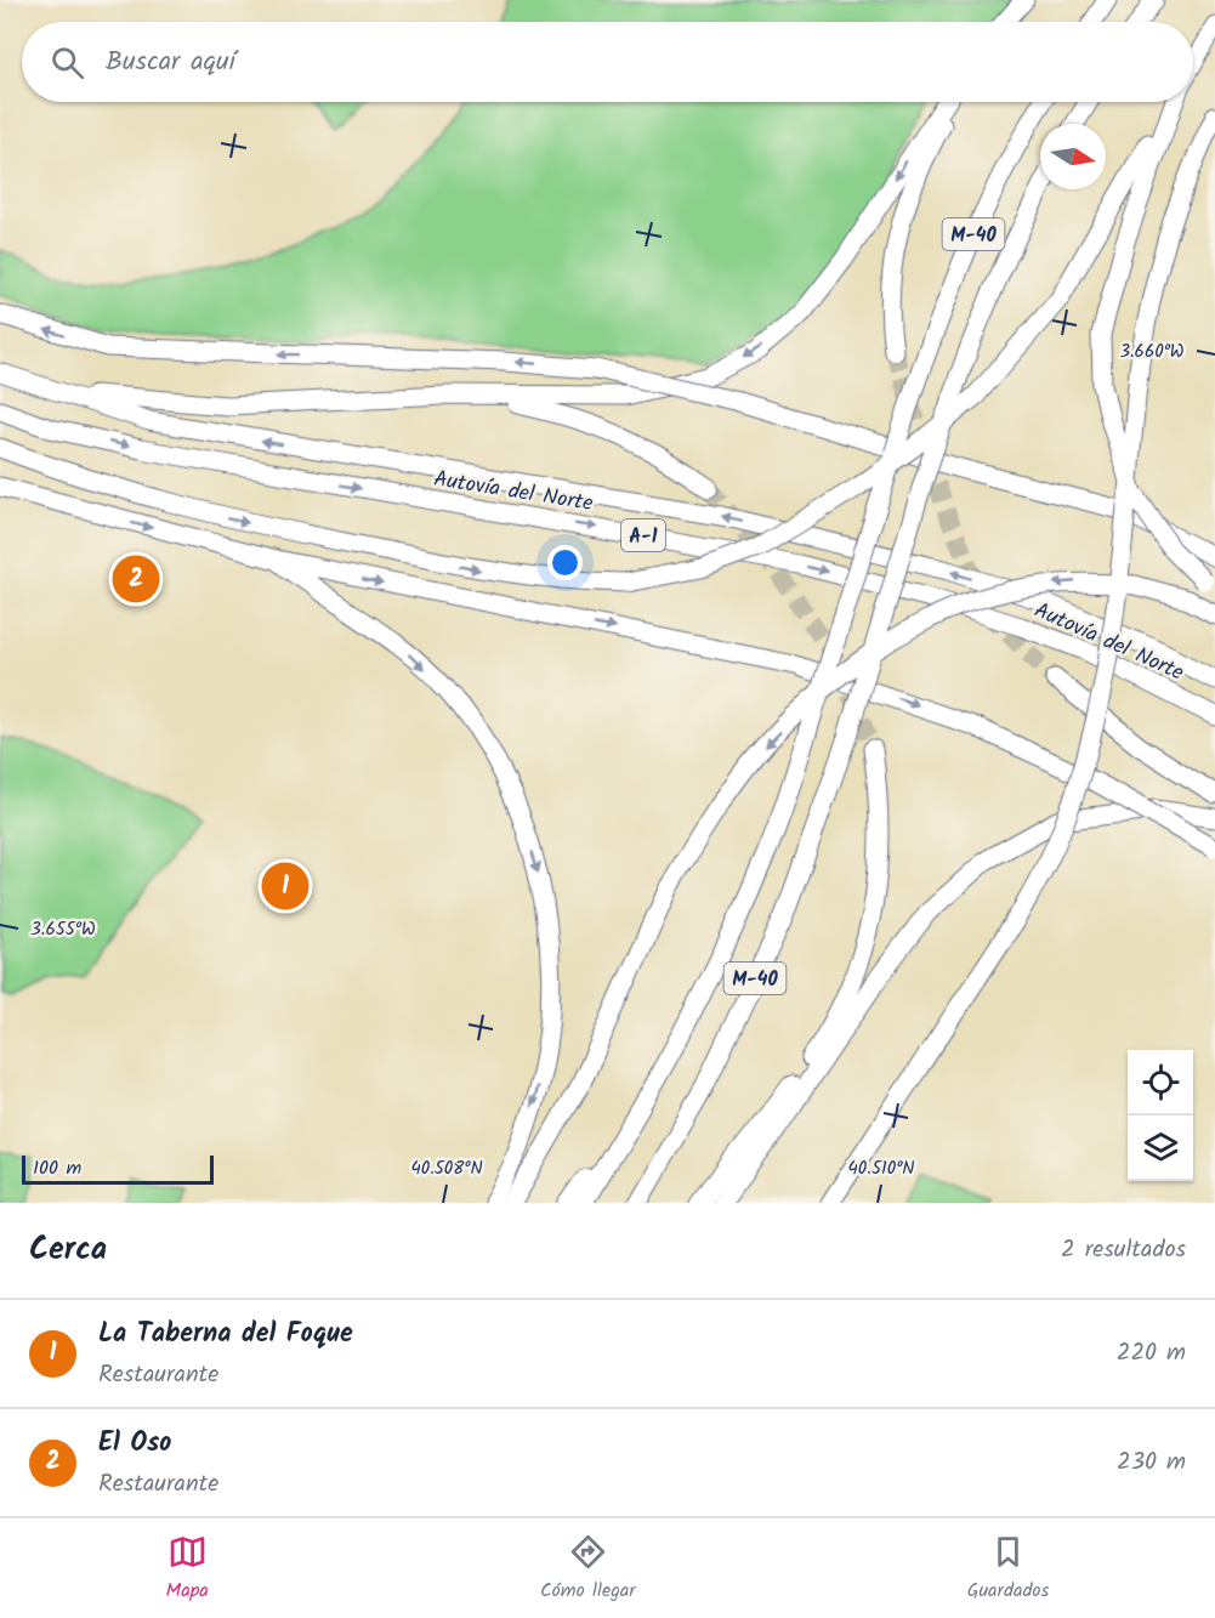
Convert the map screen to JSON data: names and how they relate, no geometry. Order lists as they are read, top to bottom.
{
  "streets": {
    "highway": ["M-40", "Autovía del Norte", "A-1"]
  },
  "scale_bar": "100 m",
  "north": "right",
  "page": {
    "search": "Buscar aquí",
    "pins": ["2", "1"],
    "scale": "100 m",
    "heading": ["Cerca", "2 resultados"],
    "list": [
      {
        "mark": "1",
        "name": "La Taberna del Foque",
        "note": "Restaurante",
        "value": "220 m"
      },
      {
        "mark": "2",
        "name": "El Oso",
        "note": "Restaurante",
        "value": "230 m"
      }
    ],
    "nav": ["Mapa", "Cómo llegar", "Guardados"]
  },
  "coordinates": [
    "3.660°W",
    "3.655°W",
    "40.508°N",
    "40.510°N"
  ]
}
